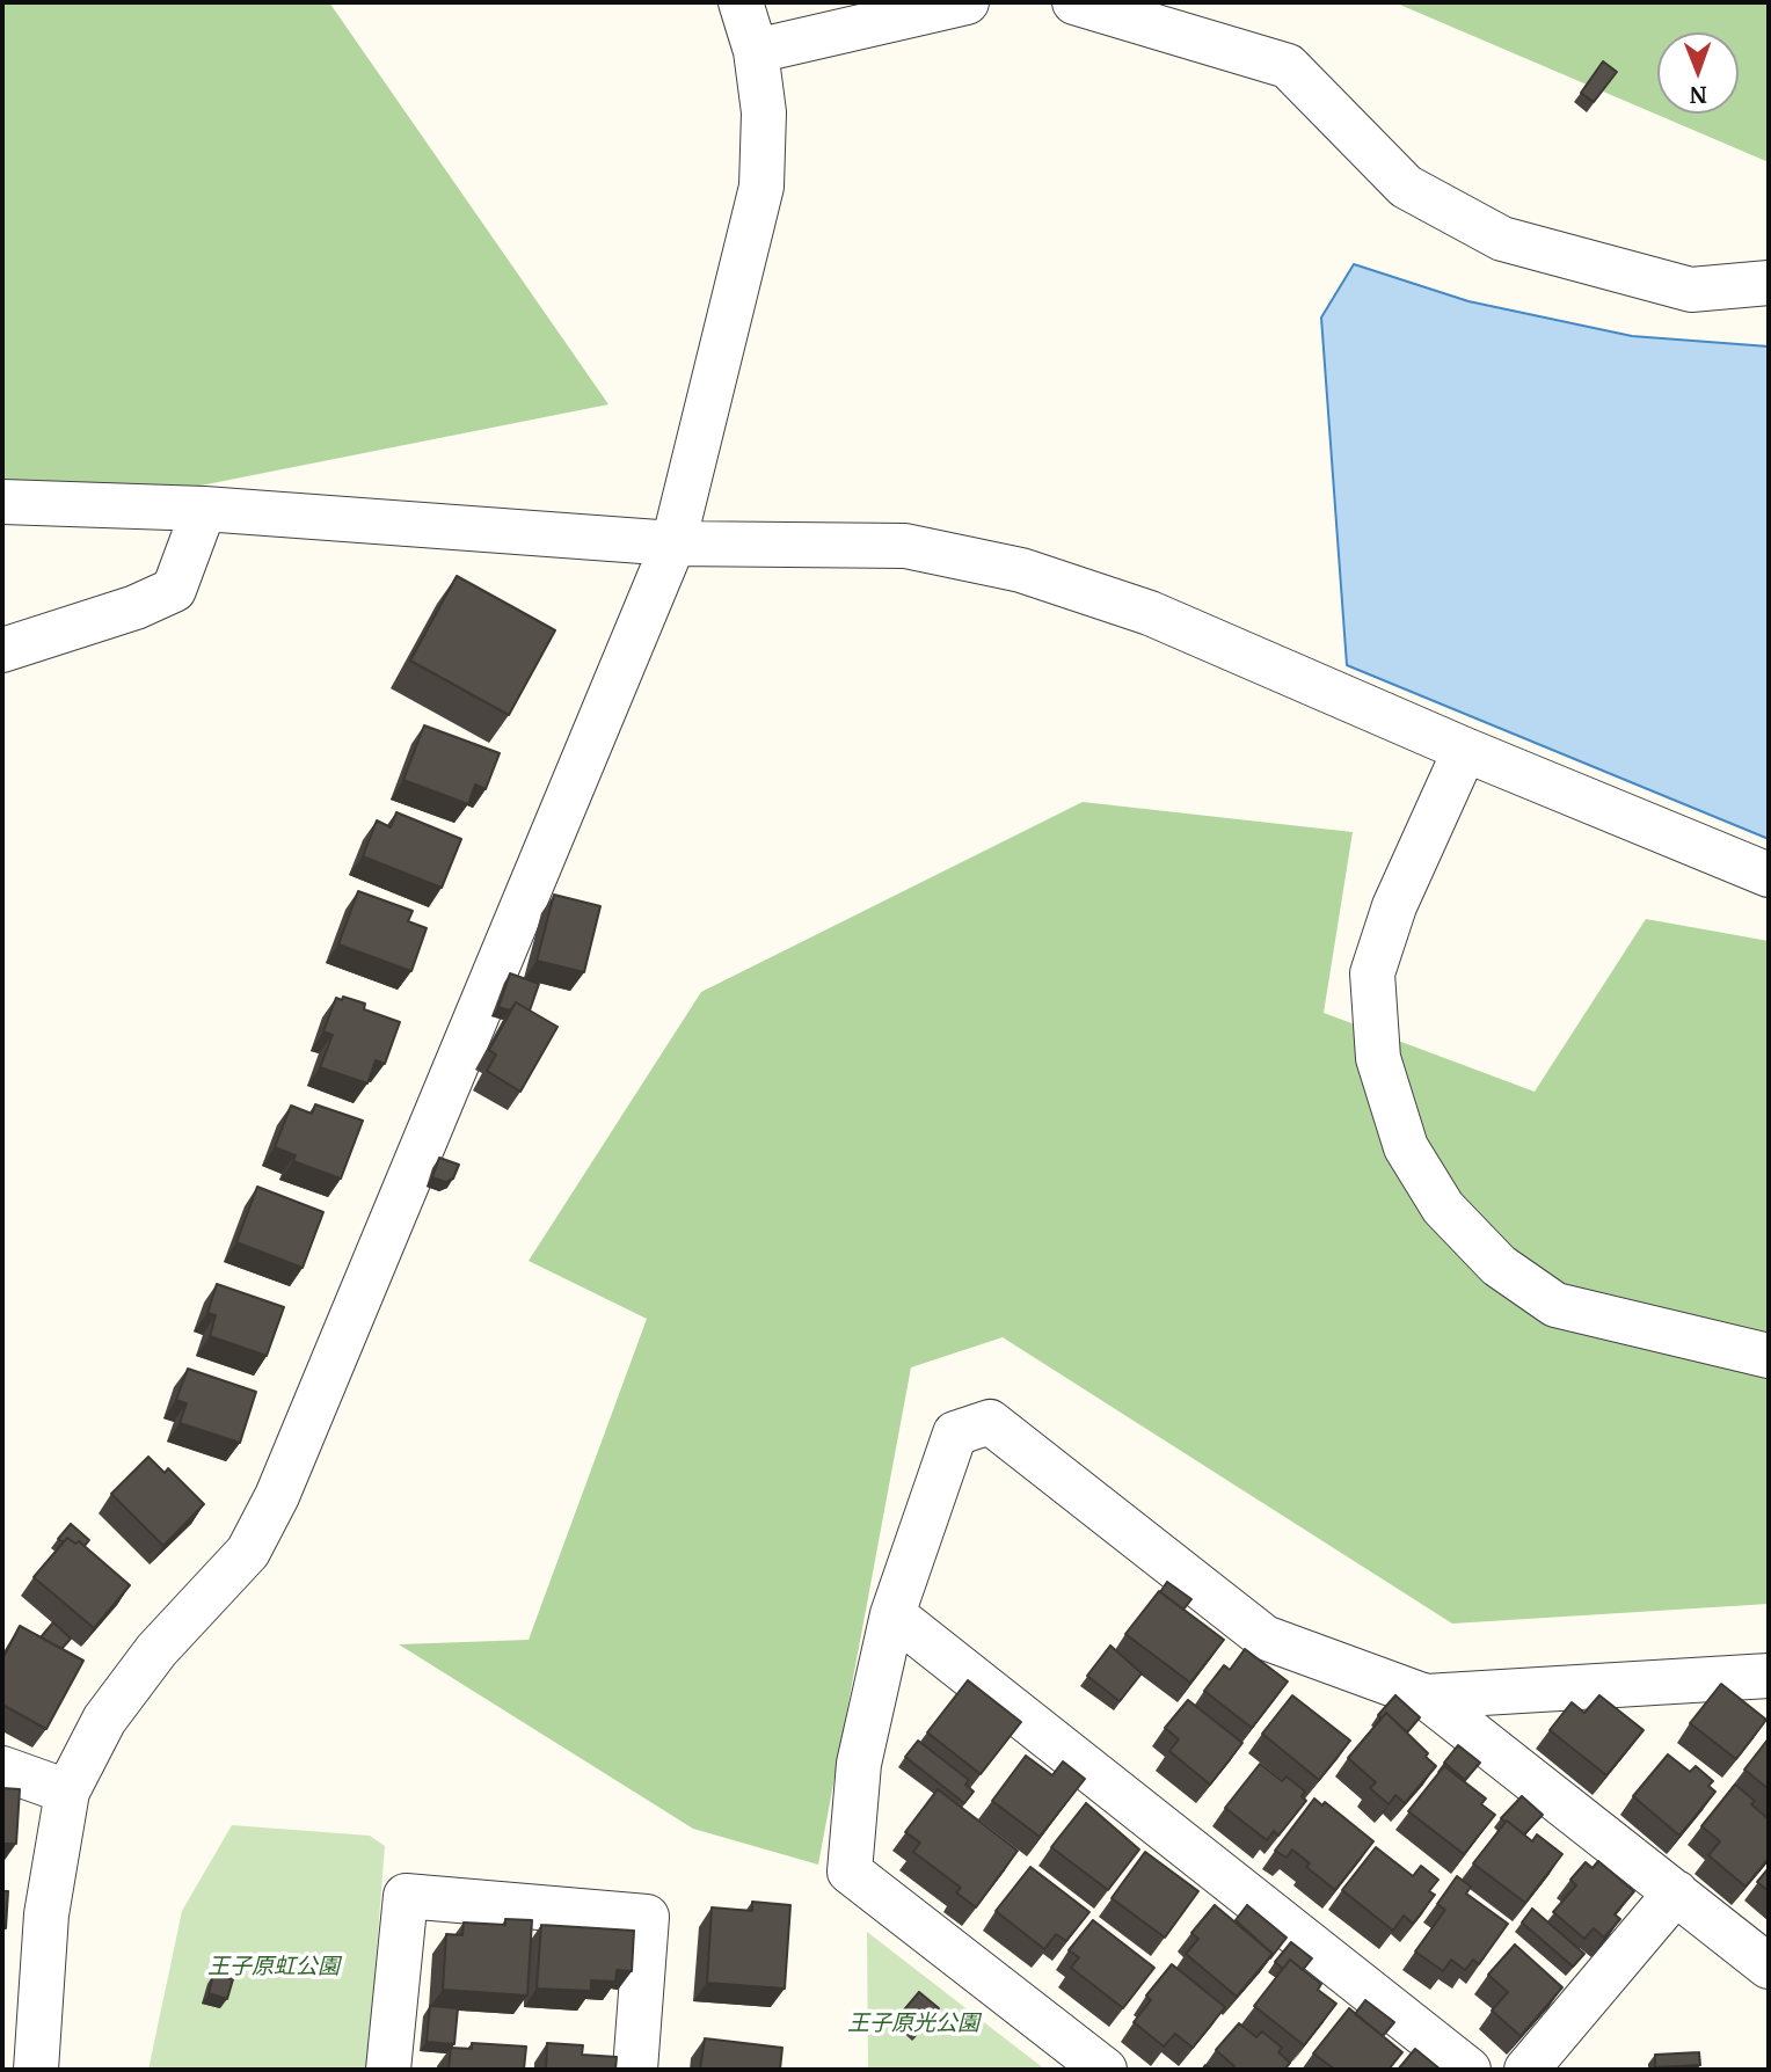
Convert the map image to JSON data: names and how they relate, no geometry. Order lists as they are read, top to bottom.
{
  "parks": ["王子原虹公園", "王子原光公園"],
  "north": "bottom"
}
